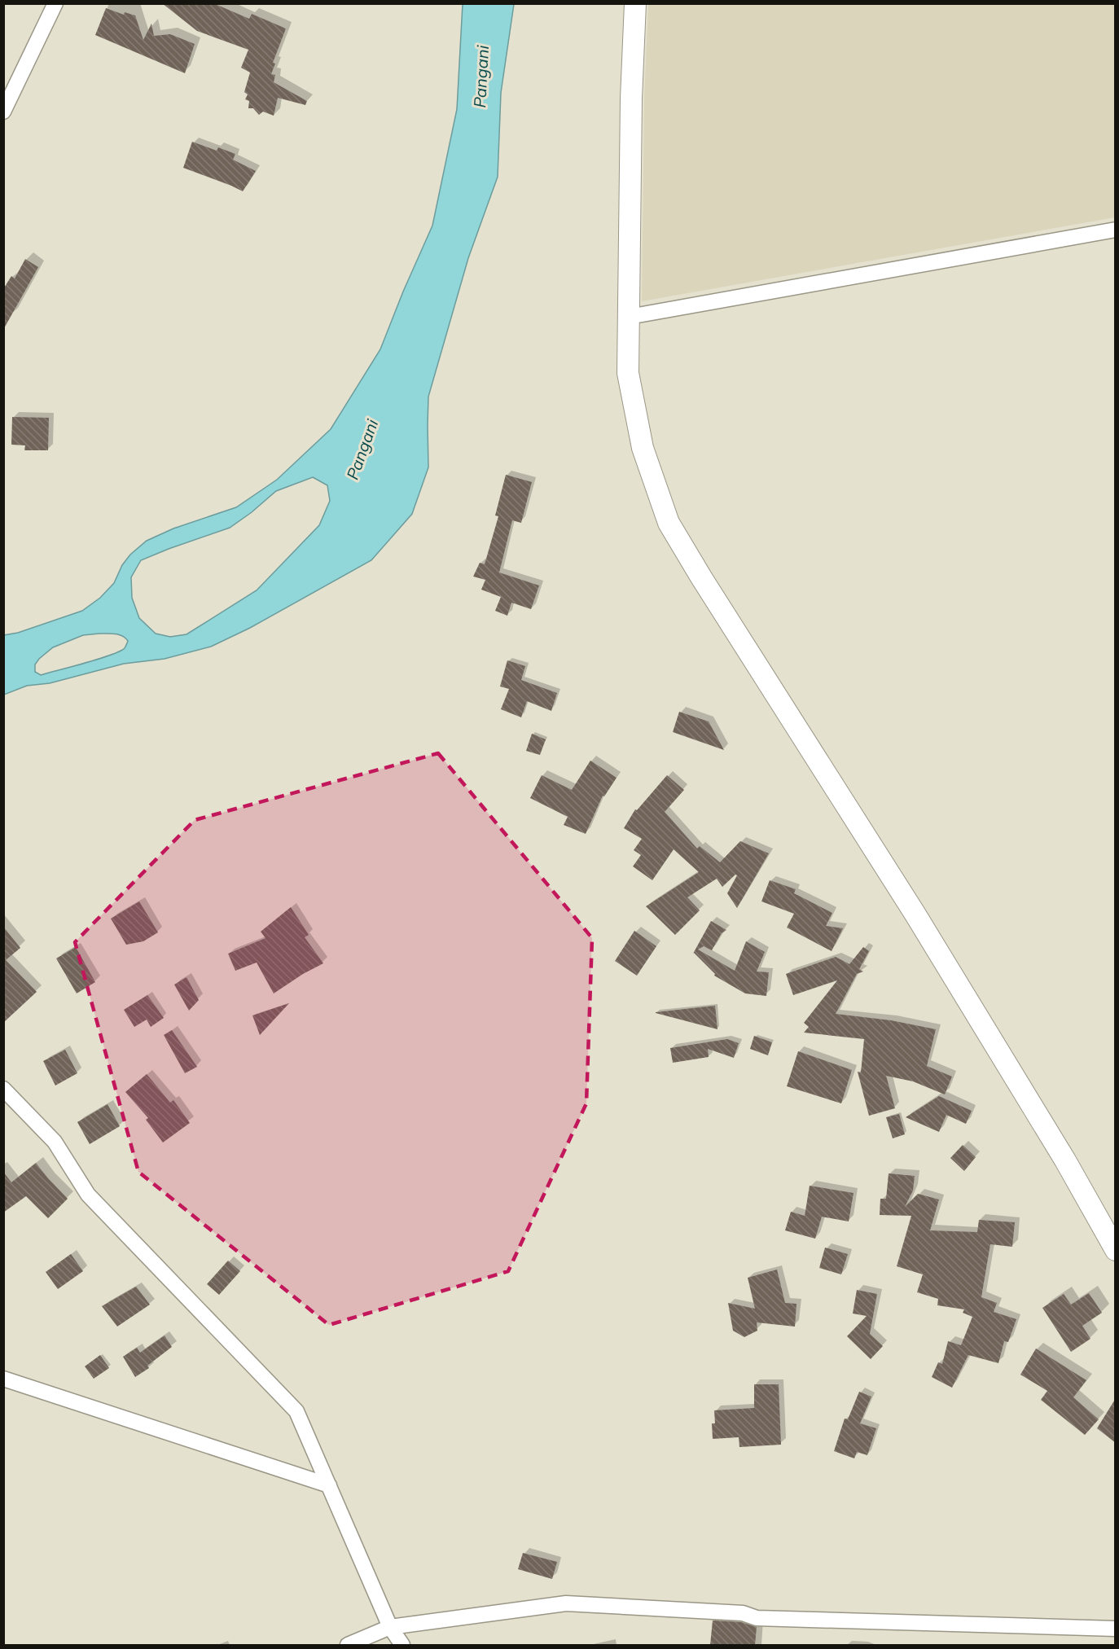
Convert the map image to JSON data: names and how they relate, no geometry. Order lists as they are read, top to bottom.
{
  "water": ["Pangani"]
}
